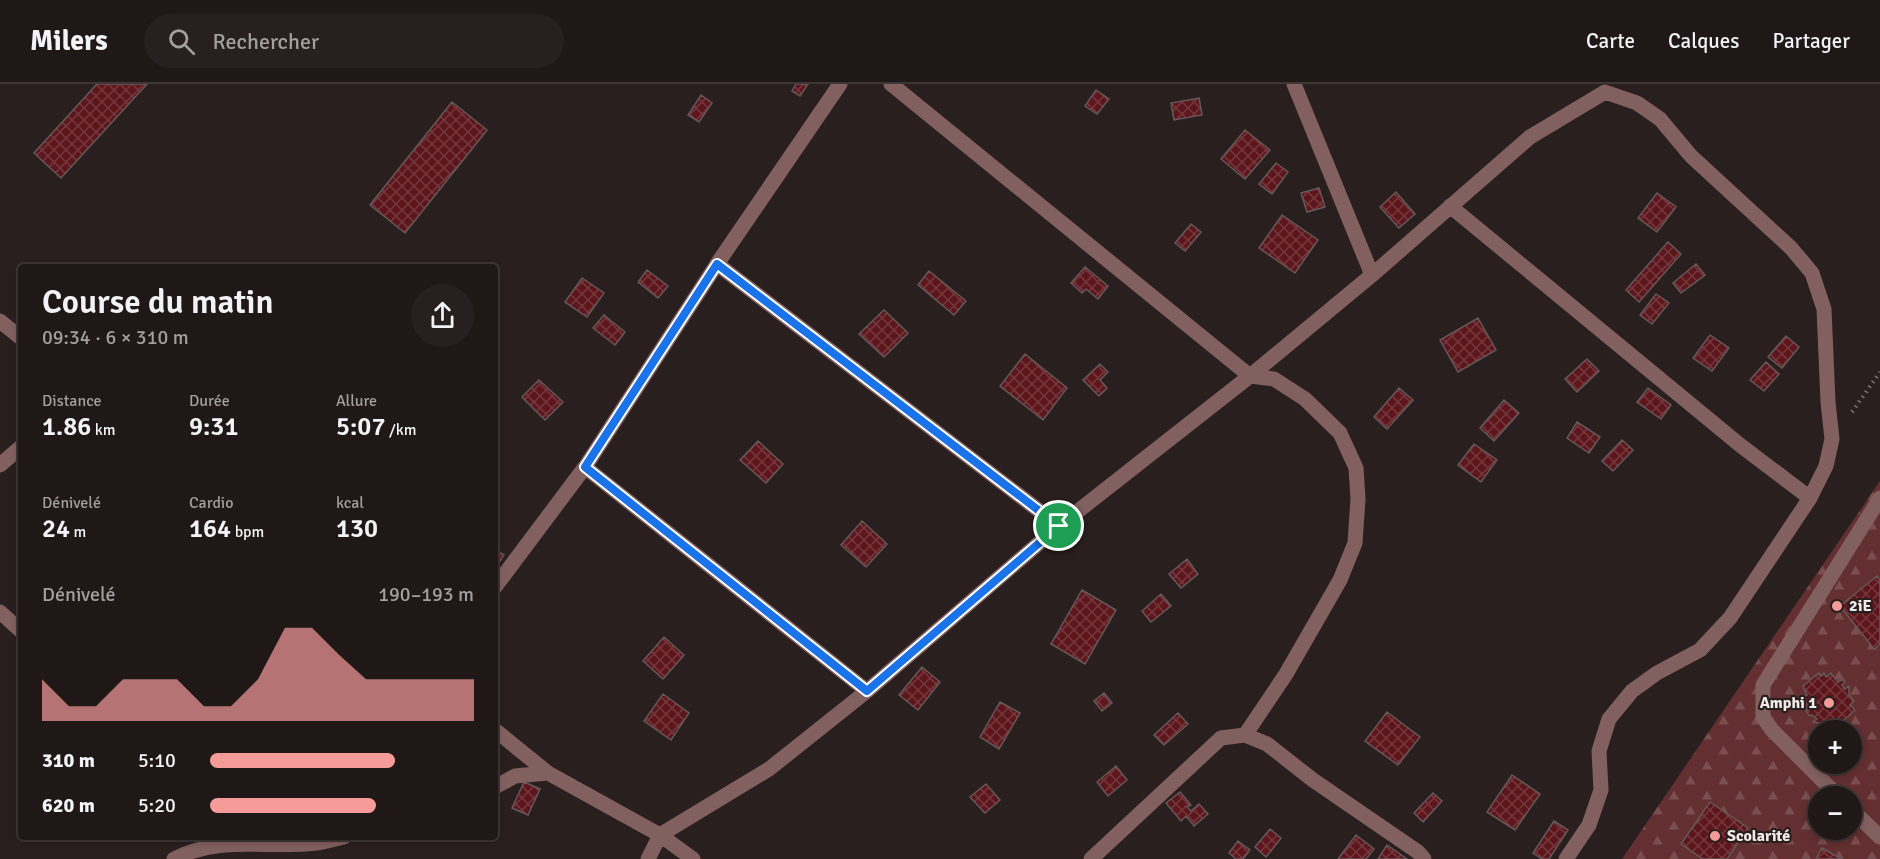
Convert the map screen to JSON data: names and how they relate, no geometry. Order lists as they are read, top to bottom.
{
  "places": ["2iE", "Amphi 1", "Scolarité"],
  "page": {
    "header": "Milers",
    "search": "Rechercher",
    "nav": ["Carte", "Calques", "Partager"],
    "heading": ["Course du matin", "09:34 · 6 × 310 m"],
    "stats": [
      ["Distance", "1.86 km"],
      ["Durée", "9:31"],
      ["Allure", "5:07 /km"],
      ["Dénivelé", "24 m"],
      ["Cardio", "164 bpm"],
      ["kcal", "130"]
    ],
    "chart": ["Dénivelé", "190–193 m"],
    "map_buttons": ["+", "−"],
    "list": [
      {
        "name": "310 m",
        "note": "5:10"
      },
      {
        "name": "620 m",
        "note": "5:20"
      }
    ]
  }
}
